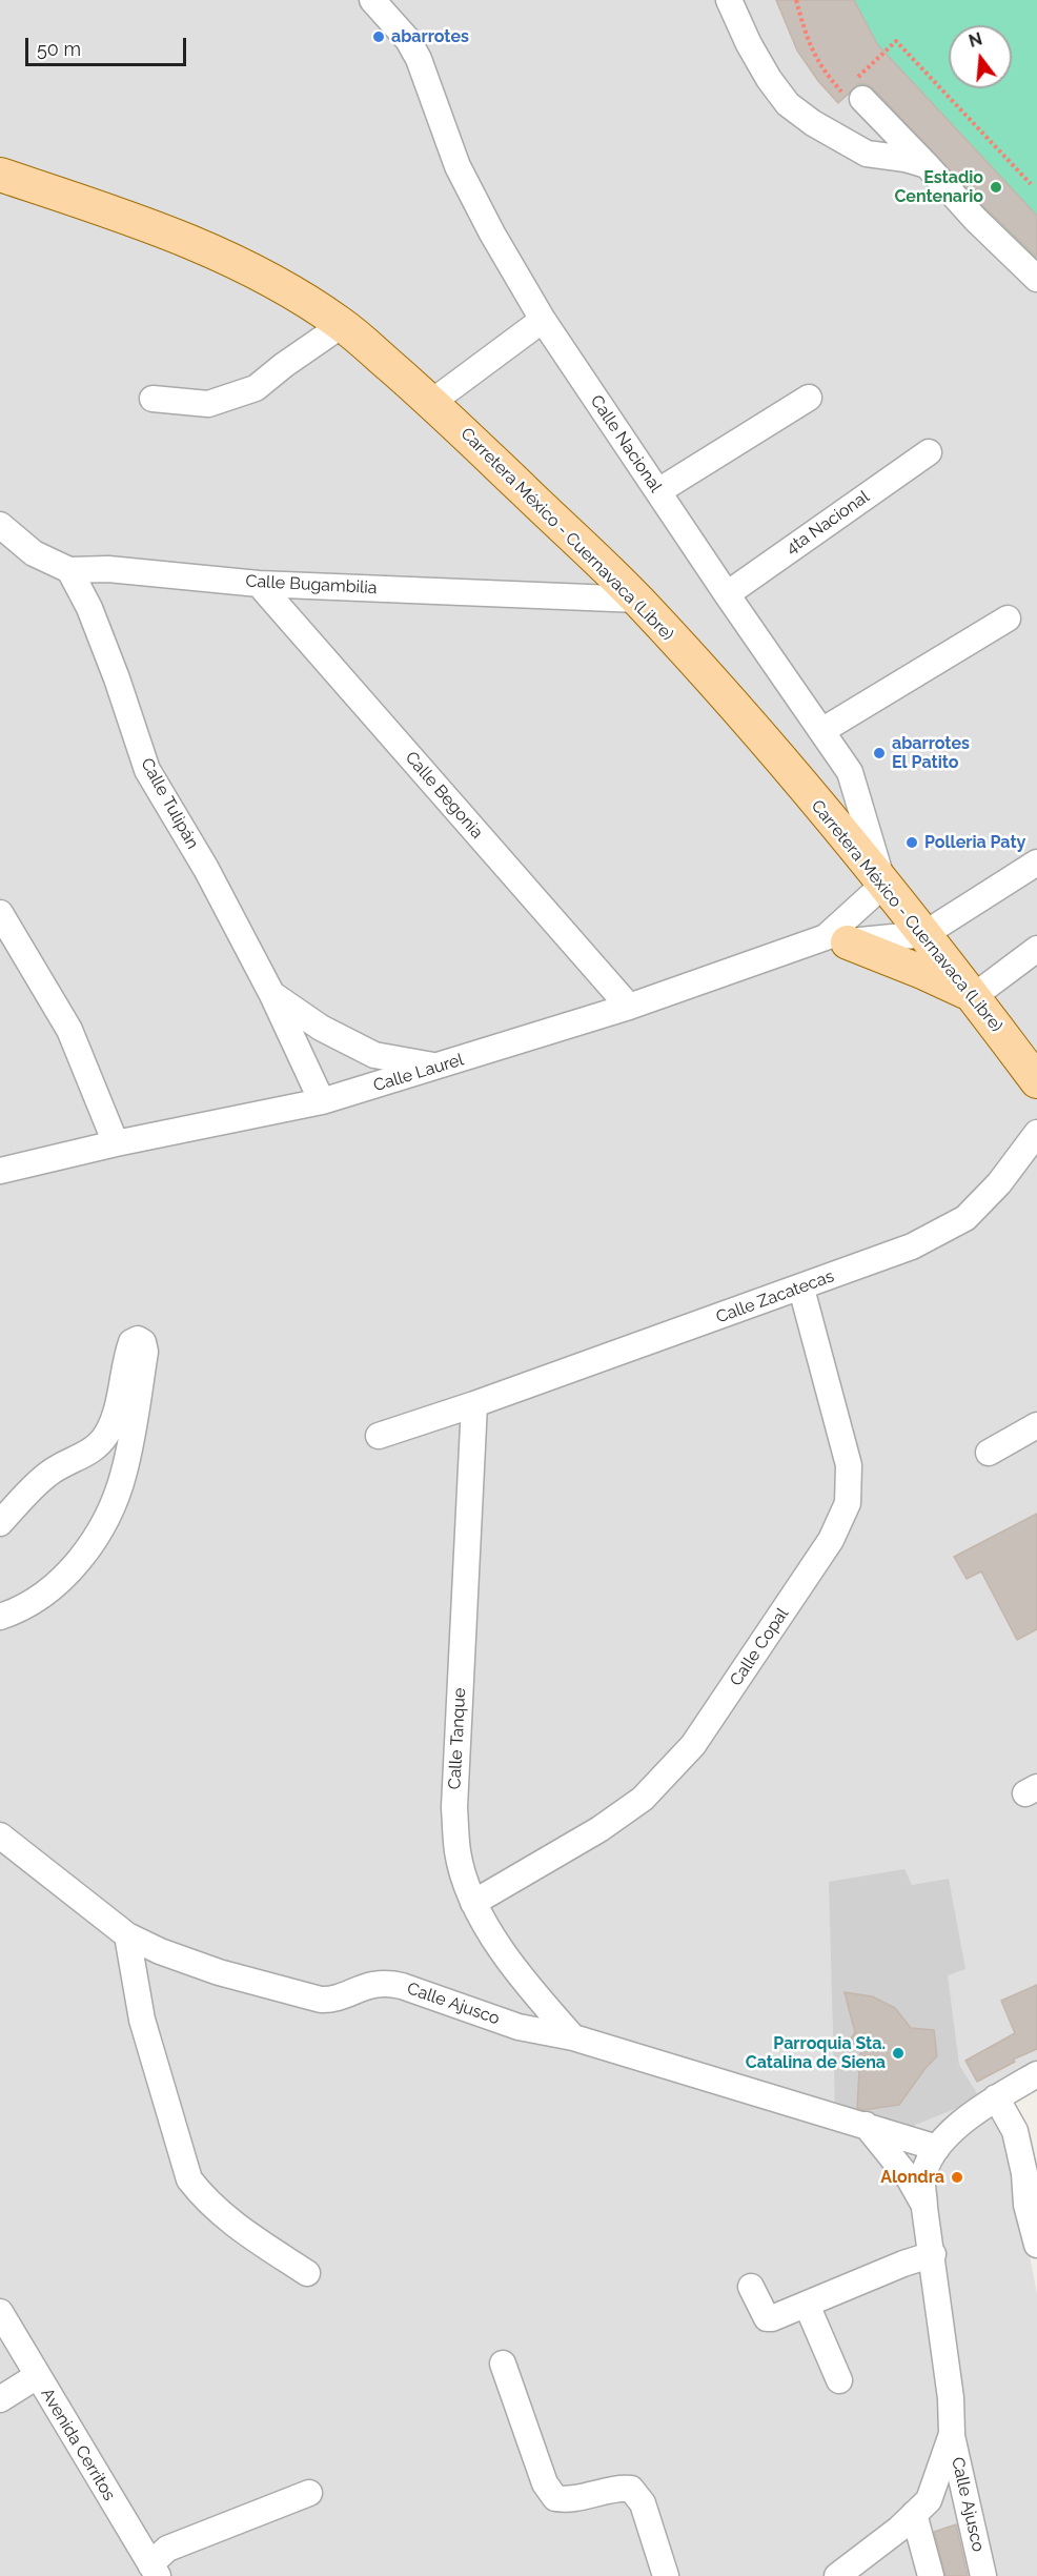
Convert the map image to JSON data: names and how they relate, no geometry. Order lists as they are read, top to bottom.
{
  "streets": {
    "main road": ["Carretera México - Cuernavaca (Libre)"],
    "street": [
      "Calle Nacional",
      "4ta Nacional",
      "Calle Bugambilia",
      "Calle Begonia",
      "Calle Tulipán",
      "Calle Laurel",
      "Calle Zacatecas",
      "Calle Copal",
      "Calle Tanque",
      "Calle Ajusco",
      "Avenida Cerritos"
    ]
  },
  "crossings": [
    ["Calle Nacional", "4ta Nacional"],
    ["Calle Nacional", "Carretera México - Cuernavaca (Libre)"],
    ["Calle Nacional", "Calle Laurel"],
    ["Carretera México - Cuernavaca (Libre)", "Calle Bugambilia"],
    ["Carretera México - Cuernavaca (Libre)", "Calle Laurel"],
    ["Calle Bugambilia", "Calle Begonia"],
    ["Calle Bugambilia", "Calle Tulipán"],
    ["Calle Begonia", "Calle Laurel"],
    ["Calle Tulipán", "Calle Laurel"],
    ["Calle Zacatecas", "Calle Copal"],
    ["Calle Zacatecas", "Calle Tanque"],
    ["Calle Copal", "Calle Tanque"],
    ["Calle Tanque", "Calle Ajusco"]
  ],
  "places": [
    "abarrotes",
    "Estadio Centenario",
    "abarrotes El Patito",
    "Polleria Paty",
    "Parroquia Sta. Catalina de Siena",
    "Alondra"
  ],
  "scale_bar": "50 m",
  "north": "top"
}
